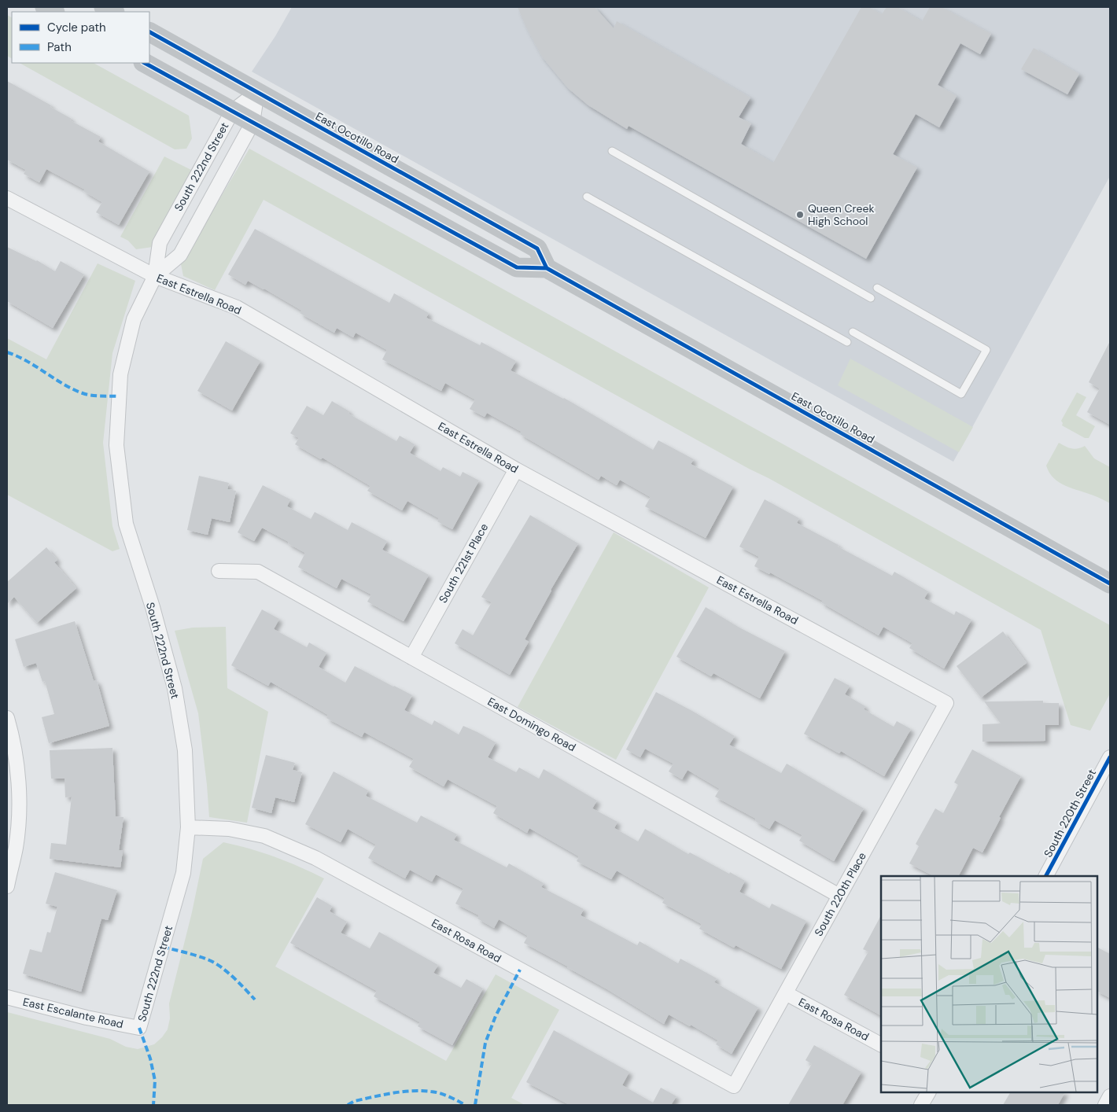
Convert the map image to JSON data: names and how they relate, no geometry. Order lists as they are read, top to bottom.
{
  "streets": {
    "main road": ["East Ocotillo Road"],
    "street": [
      "South 222nd Street",
      "East Estrella Road",
      "South 221st Place",
      "East Domingo Road",
      "South 220th Street",
      "South 220th Place",
      "East Rosa Road",
      "East Escalante Road"
    ]
  },
  "crossings": [
    ["East Ocotillo Road", "South 222nd Street"],
    ["South 222nd Street", "East Estrella Road"],
    ["South 222nd Street", "East Rosa Road"],
    ["South 222nd Street", "East Escalante Road"],
    ["East Estrella Road", "South 221st Place"],
    ["East Estrella Road", "South 220th Place"],
    ["South 221st Place", "East Domingo Road"],
    ["East Domingo Road", "South 220th Place"],
    ["South 220th Place", "East Rosa Road"]
  ],
  "places": ["Queen Creek High School"],
  "legend": ["Cycle path", "Path"]
}
